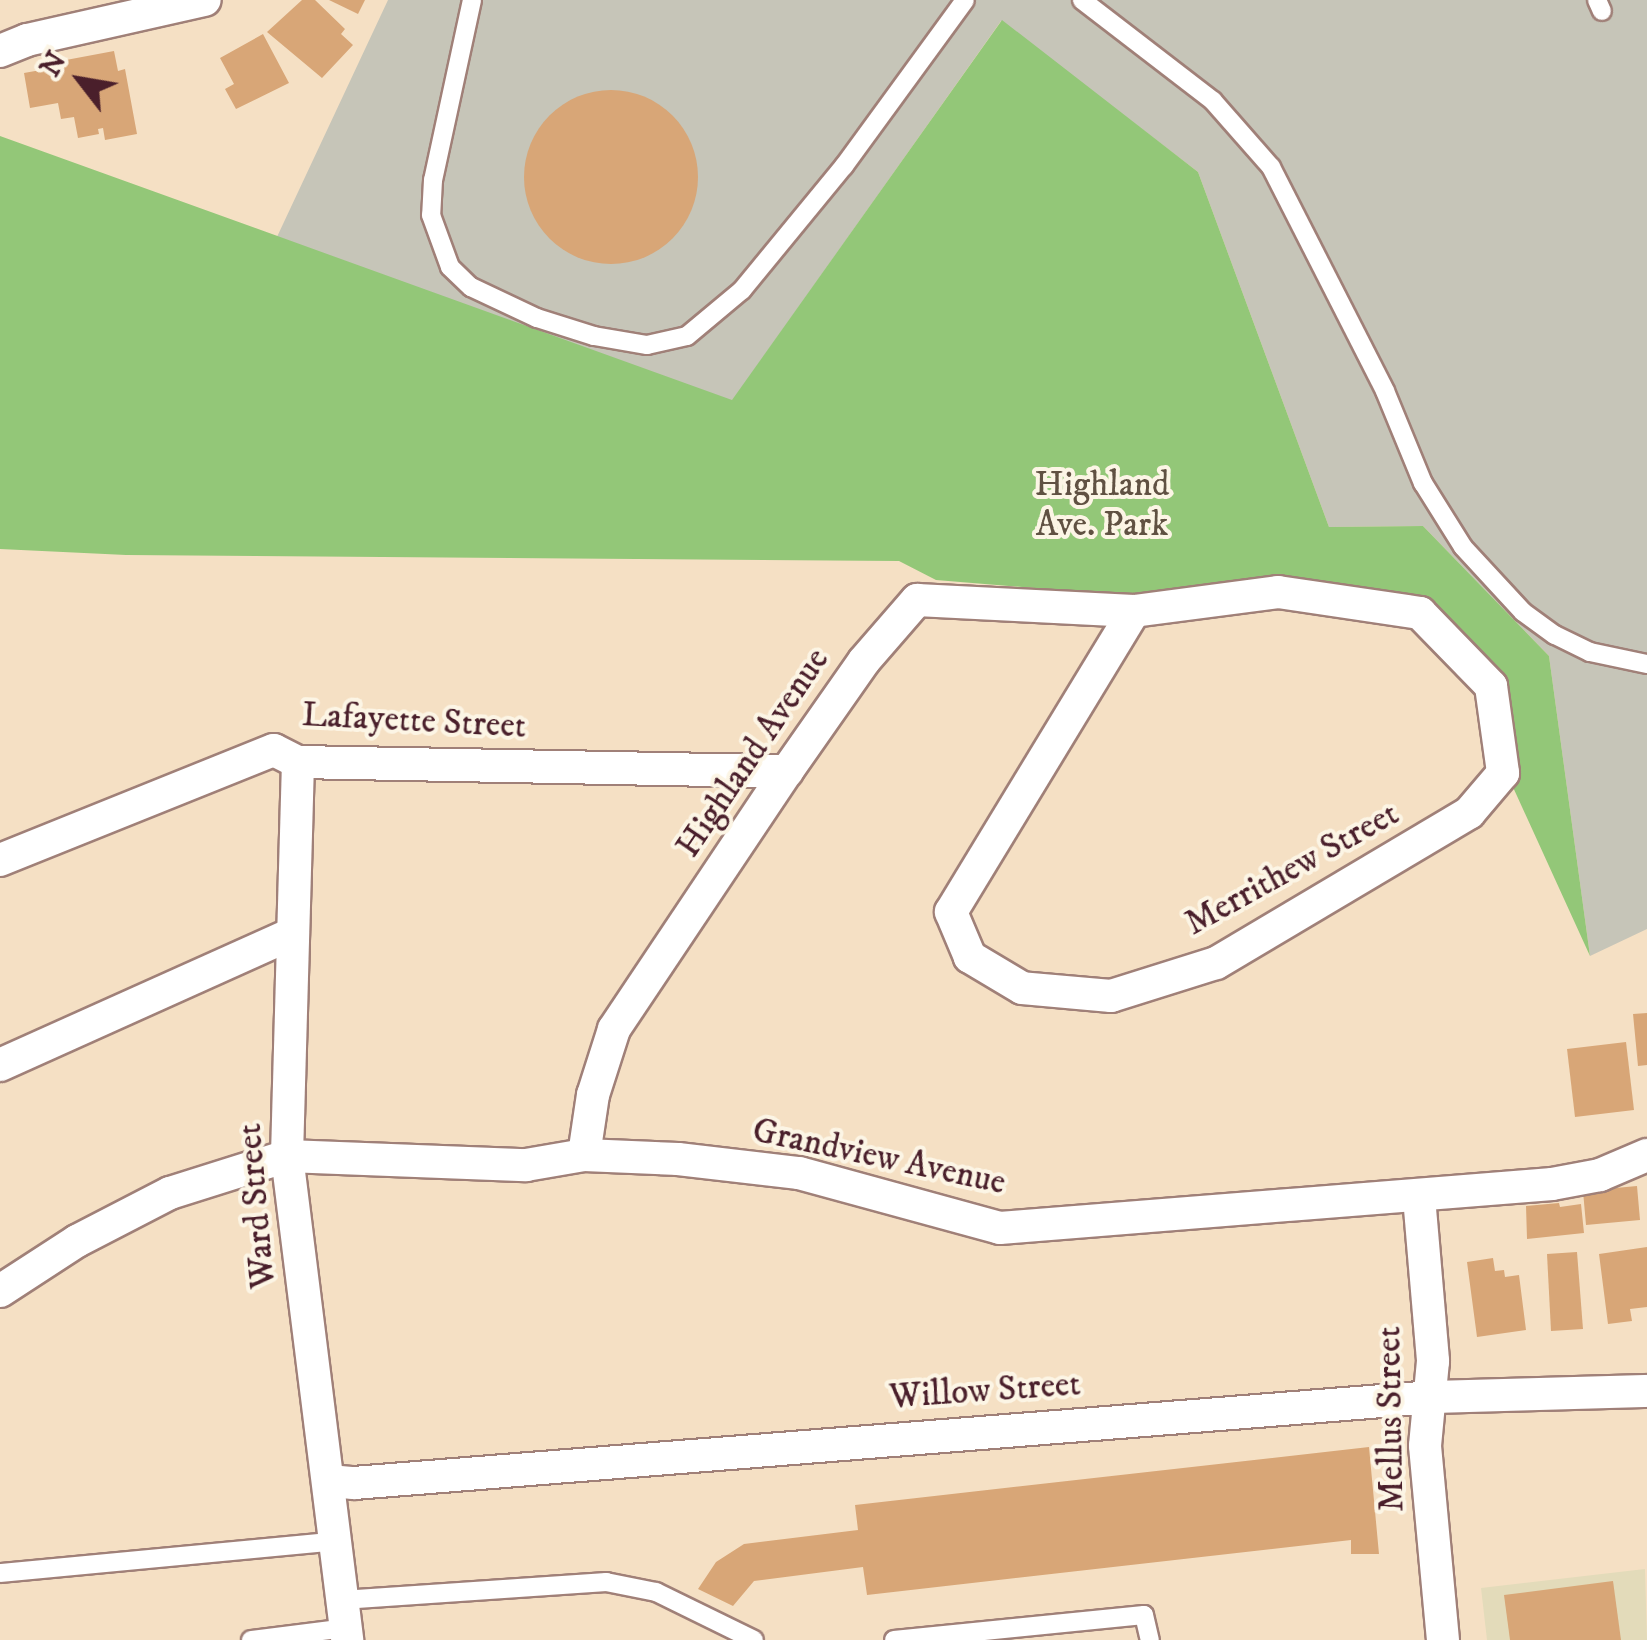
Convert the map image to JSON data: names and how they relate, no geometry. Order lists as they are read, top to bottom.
{
  "streets": {
    "street": [
      "Lafayette Street",
      "Highland Avenue",
      "Merrithew Street",
      "Grandview Avenue",
      "Ward Street",
      "Willow Street",
      "Mellus Street"
    ]
  },
  "crossings": [
    ["Lafayette Street", "Highland Avenue"],
    ["Lafayette Street", "Ward Street"],
    ["Highland Avenue", "Merrithew Street"],
    ["Highland Avenue", "Grandview Avenue"],
    ["Grandview Avenue", "Ward Street"],
    ["Grandview Avenue", "Mellus Street"],
    ["Ward Street", "Willow Street"],
    ["Willow Street", "Mellus Street"]
  ],
  "parks": ["Highland Ave. Park"],
  "north": "top left"
}
